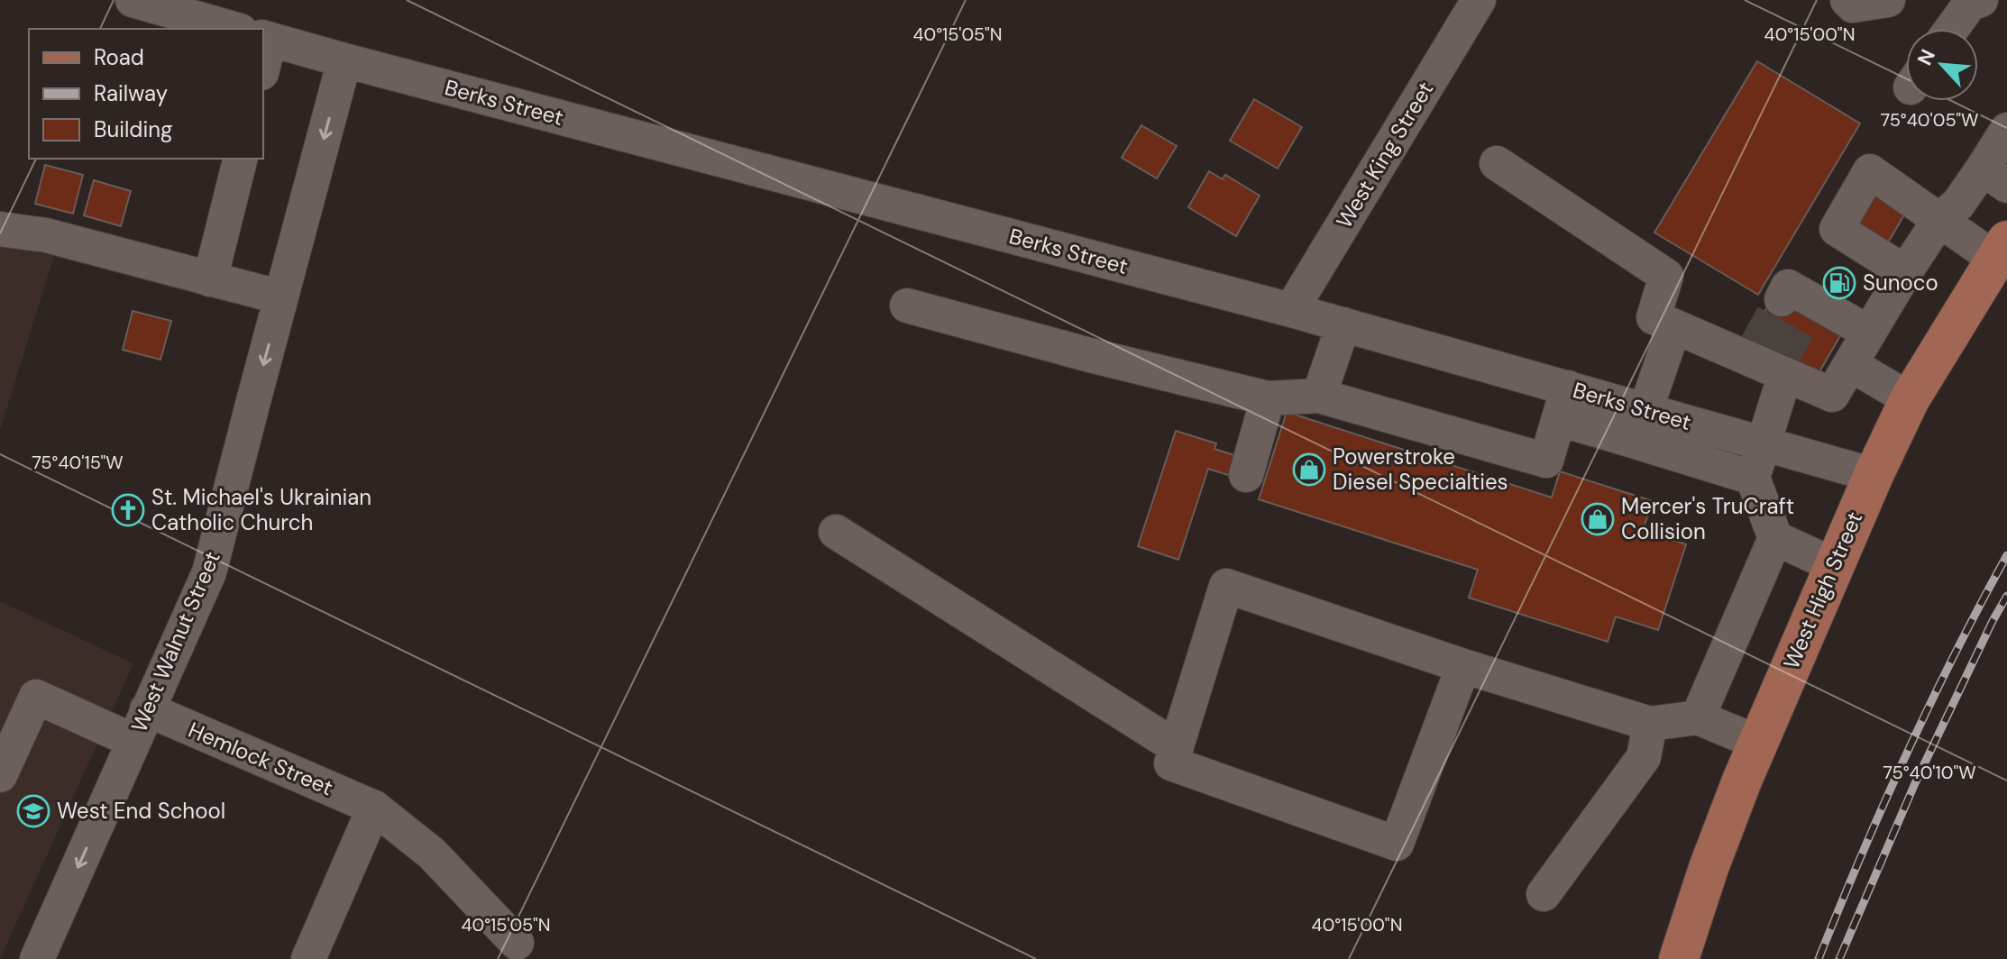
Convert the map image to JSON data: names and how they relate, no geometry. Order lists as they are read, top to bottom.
{
  "streets": {
    "main road": ["West High Street"],
    "street": [
      "Berks Street",
      "West King Street",
      "West Walnut Street",
      "Hemlock Street"
    ]
  },
  "crossings": [
    ["Berks Street", "West King Street"],
    ["Berks Street", "West High Street"],
    ["Berks Street", "West Walnut Street"],
    ["West Walnut Street", "Hemlock Street"]
  ],
  "one_way": ["West Walnut Street"],
  "places": {
    "fuel station": ["Sunoco"],
    "shop": ["Powerstroke Diesel Specialties", "Mercer's TruCraft Collision"],
    "church": ["St. Michael's Ukrainian Catholic Church"],
    "school or university": ["West End School"]
  },
  "legend": ["Road", "Railway", "Building"],
  "north": "top left",
  "coordinates": [
    "40°15'05\"N",
    "40°15'00\"N",
    "75°40'05\"W",
    "75°40'15\"W",
    "75°40'10\"W"
  ]
}
